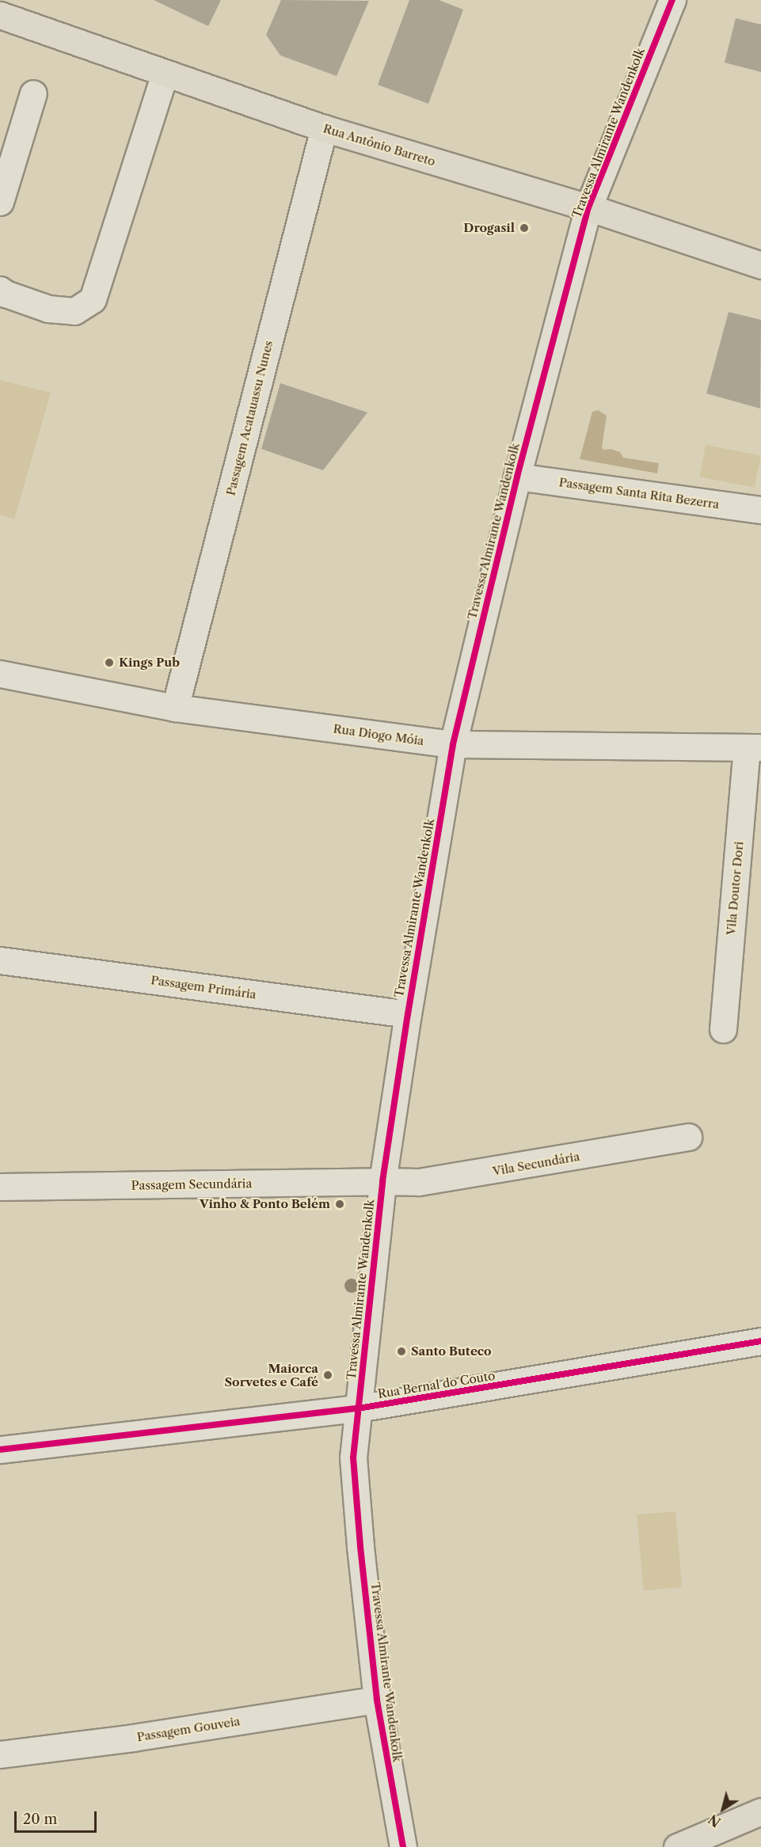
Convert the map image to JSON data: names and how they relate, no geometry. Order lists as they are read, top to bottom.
{
  "streets": {
    "main road": ["Rua Antônio Barreto"],
    "street": [
      "Travessa Almirante Wandenkolk",
      "Passagem Acatauassu Nunes",
      "Passagem Santa Rita Bezerra",
      "Rua Diogo Móia",
      "Vila Doutor Dori",
      "Passagem Primária",
      "Vila Secundária",
      "Passagem Secundária",
      "Rua Bernal do Couto",
      "Passagem Gouveia"
    ]
  },
  "crossings": [
    ["Travessa Almirante Wandenkolk", "Rua Antônio Barreto"],
    ["Travessa Almirante Wandenkolk", "Passagem Santa Rita Bezerra"],
    ["Travessa Almirante Wandenkolk", "Rua Diogo Móia"],
    ["Travessa Almirante Wandenkolk", "Passagem Primária"],
    ["Travessa Almirante Wandenkolk", "Vila Secundária"],
    ["Travessa Almirante Wandenkolk", "Passagem Secundária"],
    ["Travessa Almirante Wandenkolk", "Rua Bernal do Couto"],
    ["Travessa Almirante Wandenkolk", "Passagem Gouveia"],
    ["Rua Antônio Barreto", "Passagem Acatauassu Nunes"],
    ["Passagem Acatauassu Nunes", "Rua Diogo Móia"],
    ["Rua Diogo Móia", "Vila Doutor Dori"],
    ["Vila Secundária", "Passagem Secundária"]
  ],
  "places": [
    "Drogasil",
    "Kings Pub",
    "Vinho & Ponto Belém",
    "Santo Buteco",
    "Maiorca Sorvetes e Café"
  ],
  "scale_bar": "20 m",
  "north": "bottom left"
}
